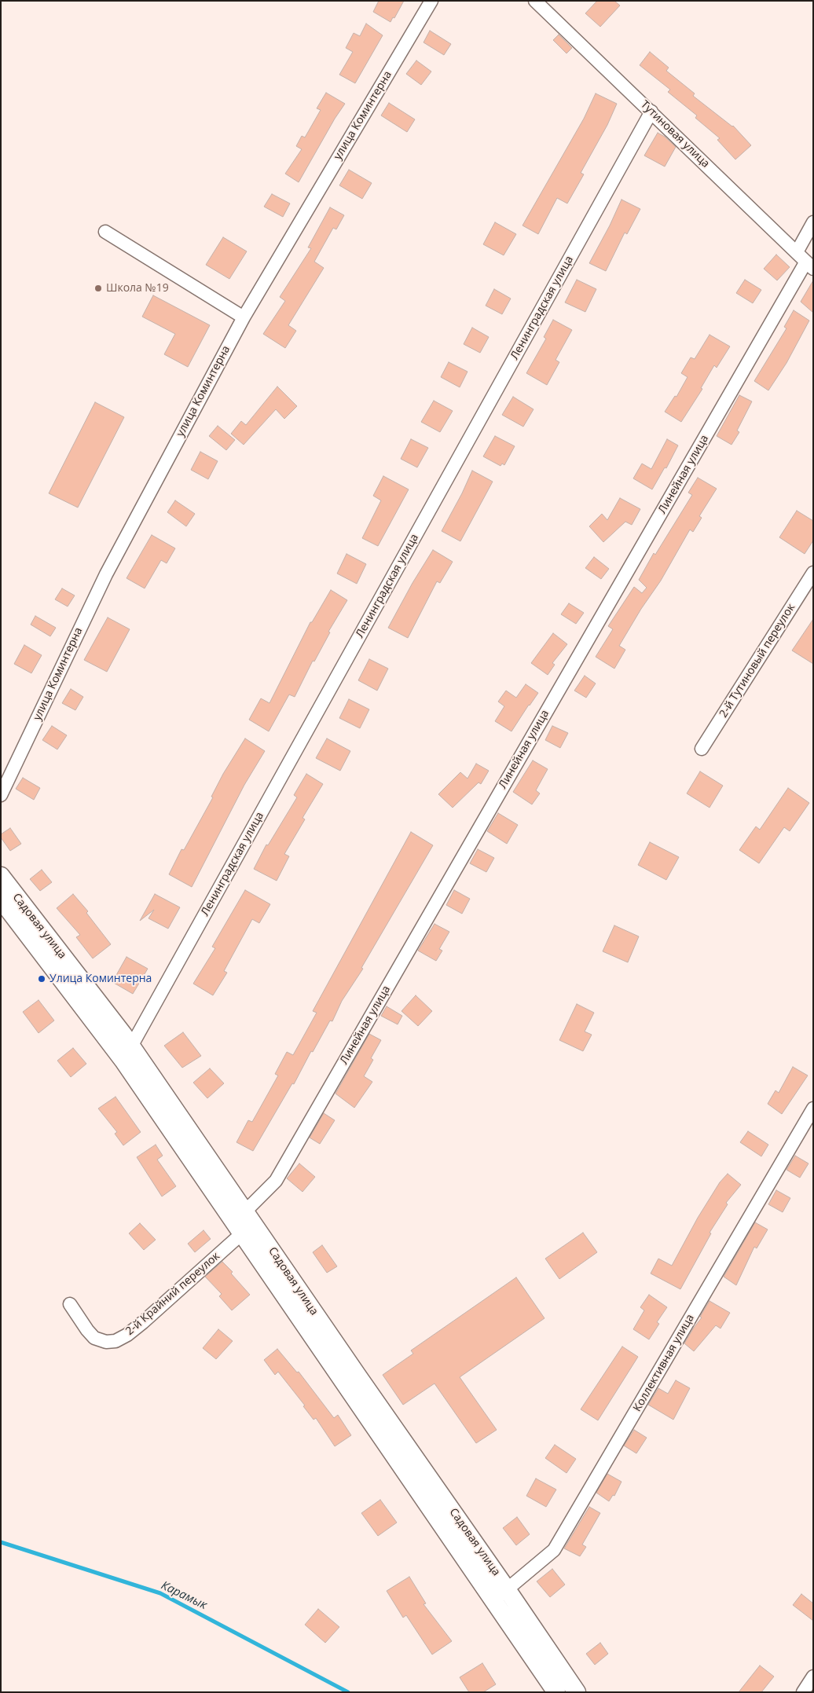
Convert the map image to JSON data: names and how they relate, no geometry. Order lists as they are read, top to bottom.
{
  "streets": {
    "street": [
      "улица Коминтерна",
      "Тутиновая улица",
      "Ленинградская улица",
      "Линейная улица",
      "2-й Тутиновый переулок",
      "Садовая улица",
      "2-й Крайний переулок",
      "Коллективная улица"
    ]
  },
  "crossings": [
    ["Тутиновая улица", "Ленинградская улица"],
    ["Тутиновая улица", "Линейная улица"],
    ["Ленинградская улица", "Садовая улица"],
    ["Линейная улица", "Садовая улица"],
    ["Садовая улица", "2-й Крайний переулок"],
    ["Садовая улица", "Коллективная улица"]
  ],
  "water": ["Карамык"],
  "places": ["Школа №19", "Улица Коминтерна"]
}
